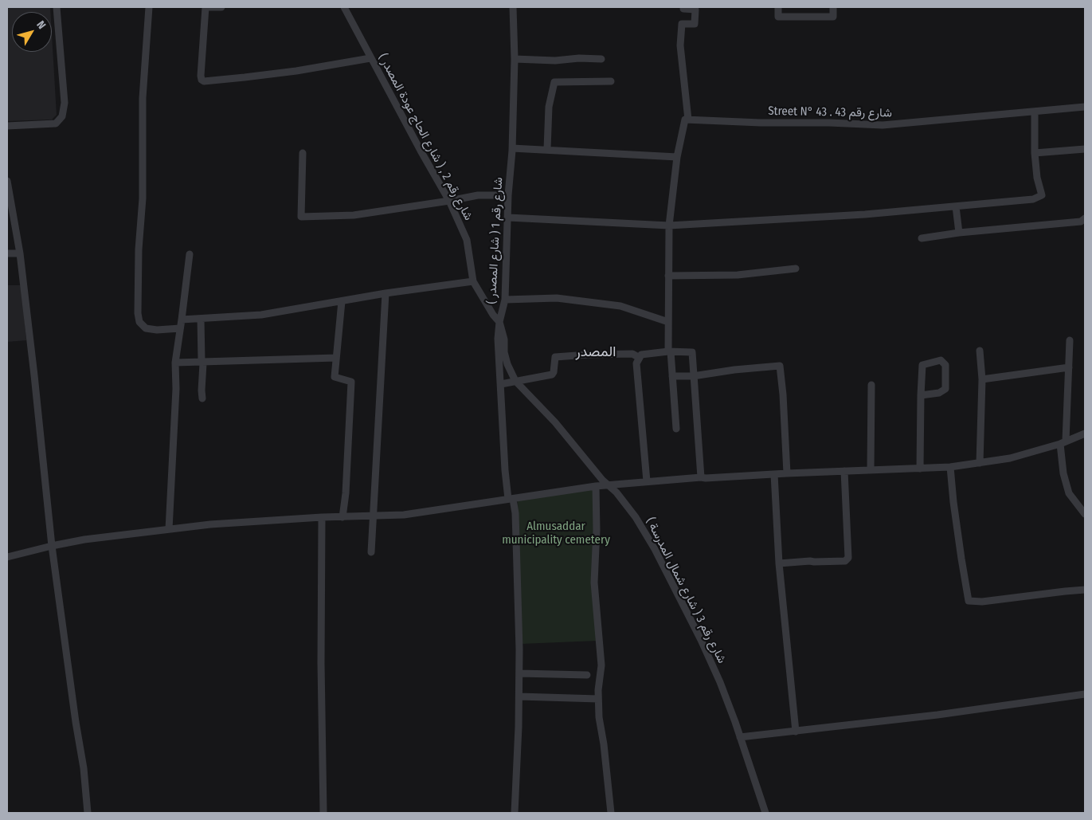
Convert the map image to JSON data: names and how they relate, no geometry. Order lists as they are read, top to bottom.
{
  "streets": {
    "street": [
      "Street N° 43 . شارع رقم 43",
      "شارع رقم 2 , ( شارع الحاج عودة المصدر )",
      "شارع رقم 1 ( شارع المصدر )",
      "شارع رقم 3 ( شارع شمال المدرسة )"
    ]
  },
  "crossings": [
    ["شارع رقم 2 , ( شارع الحاج عودة المصدر )", "شارع رقم 1 ( شارع المصدر )"],
    ["شارع رقم 2 , ( شارع الحاج عودة المصدر )", "شارع رقم 3 ( شارع شمال المدرسة )"],
    ["شارع رقم 1 ( شارع المصدر )", "شارع رقم 3 ( شارع شمال المدرسة )"]
  ],
  "districts": ["المصدر"],
  "parks": ["Almusaddar municipality cemetery"],
  "north": "top right"
}
